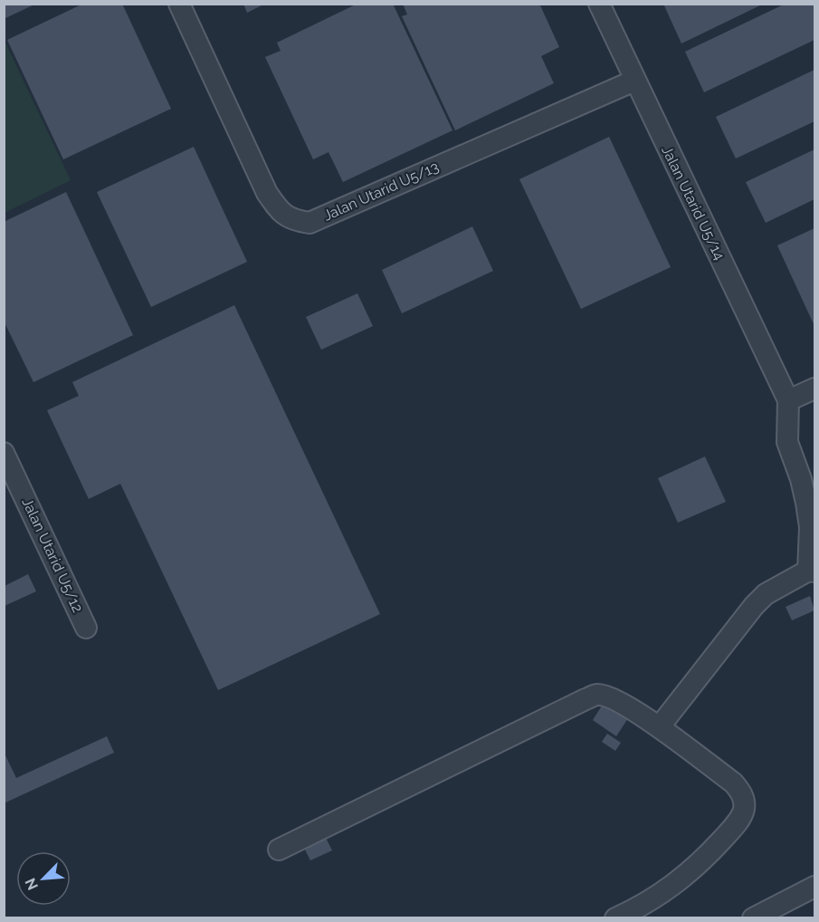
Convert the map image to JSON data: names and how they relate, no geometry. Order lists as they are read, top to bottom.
{
  "streets": {
    "street": ["Jalan Utarid U5/13", "Jalan Utarid U5/14", "Jalan Utarid U5/12"]
  },
  "crossings": [
    ["Jalan Utarid U5/13", "Jalan Utarid U5/14"]
  ],
  "north": "bottom left"
}
